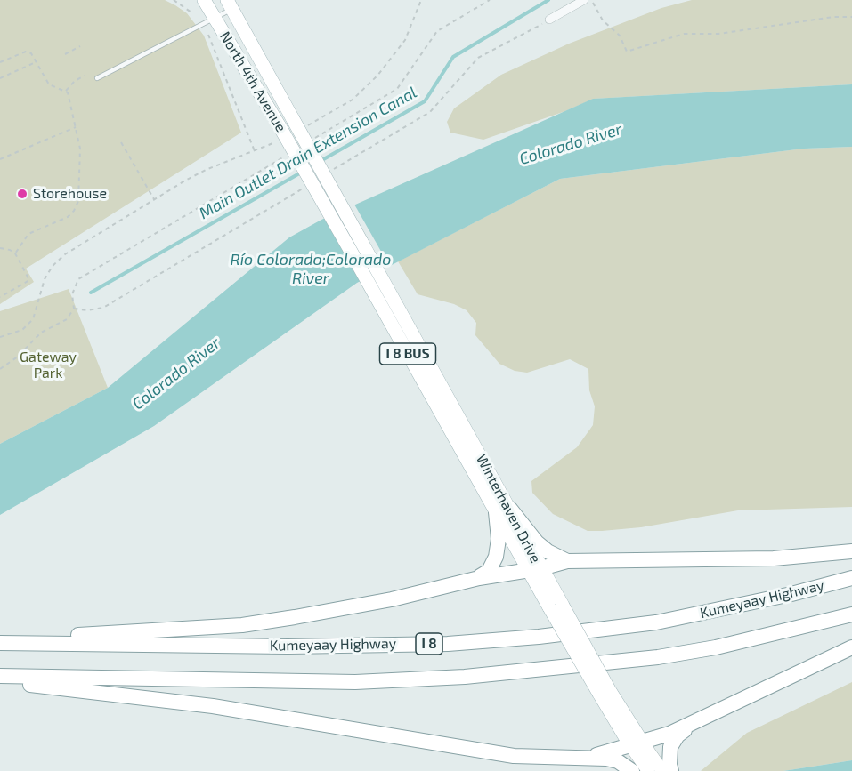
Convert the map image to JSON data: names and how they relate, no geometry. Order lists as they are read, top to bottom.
{
  "streets": {
    "highway": ["Kumeyaay Highway", "I 8"],
    "main road": ["North 4th Avenue", "I 8 BUS", "Winterhaven Drive"]
  },
  "crossings": [
    ["North 4th Avenue", "Winterhaven Drive"]
  ],
  "water": ["Colorado River", "Main Outlet Drain Extension Canal", "Río Colorado;Colorado River"],
  "parks": ["Gateway Park"],
  "places": ["Storehouse"]
}
